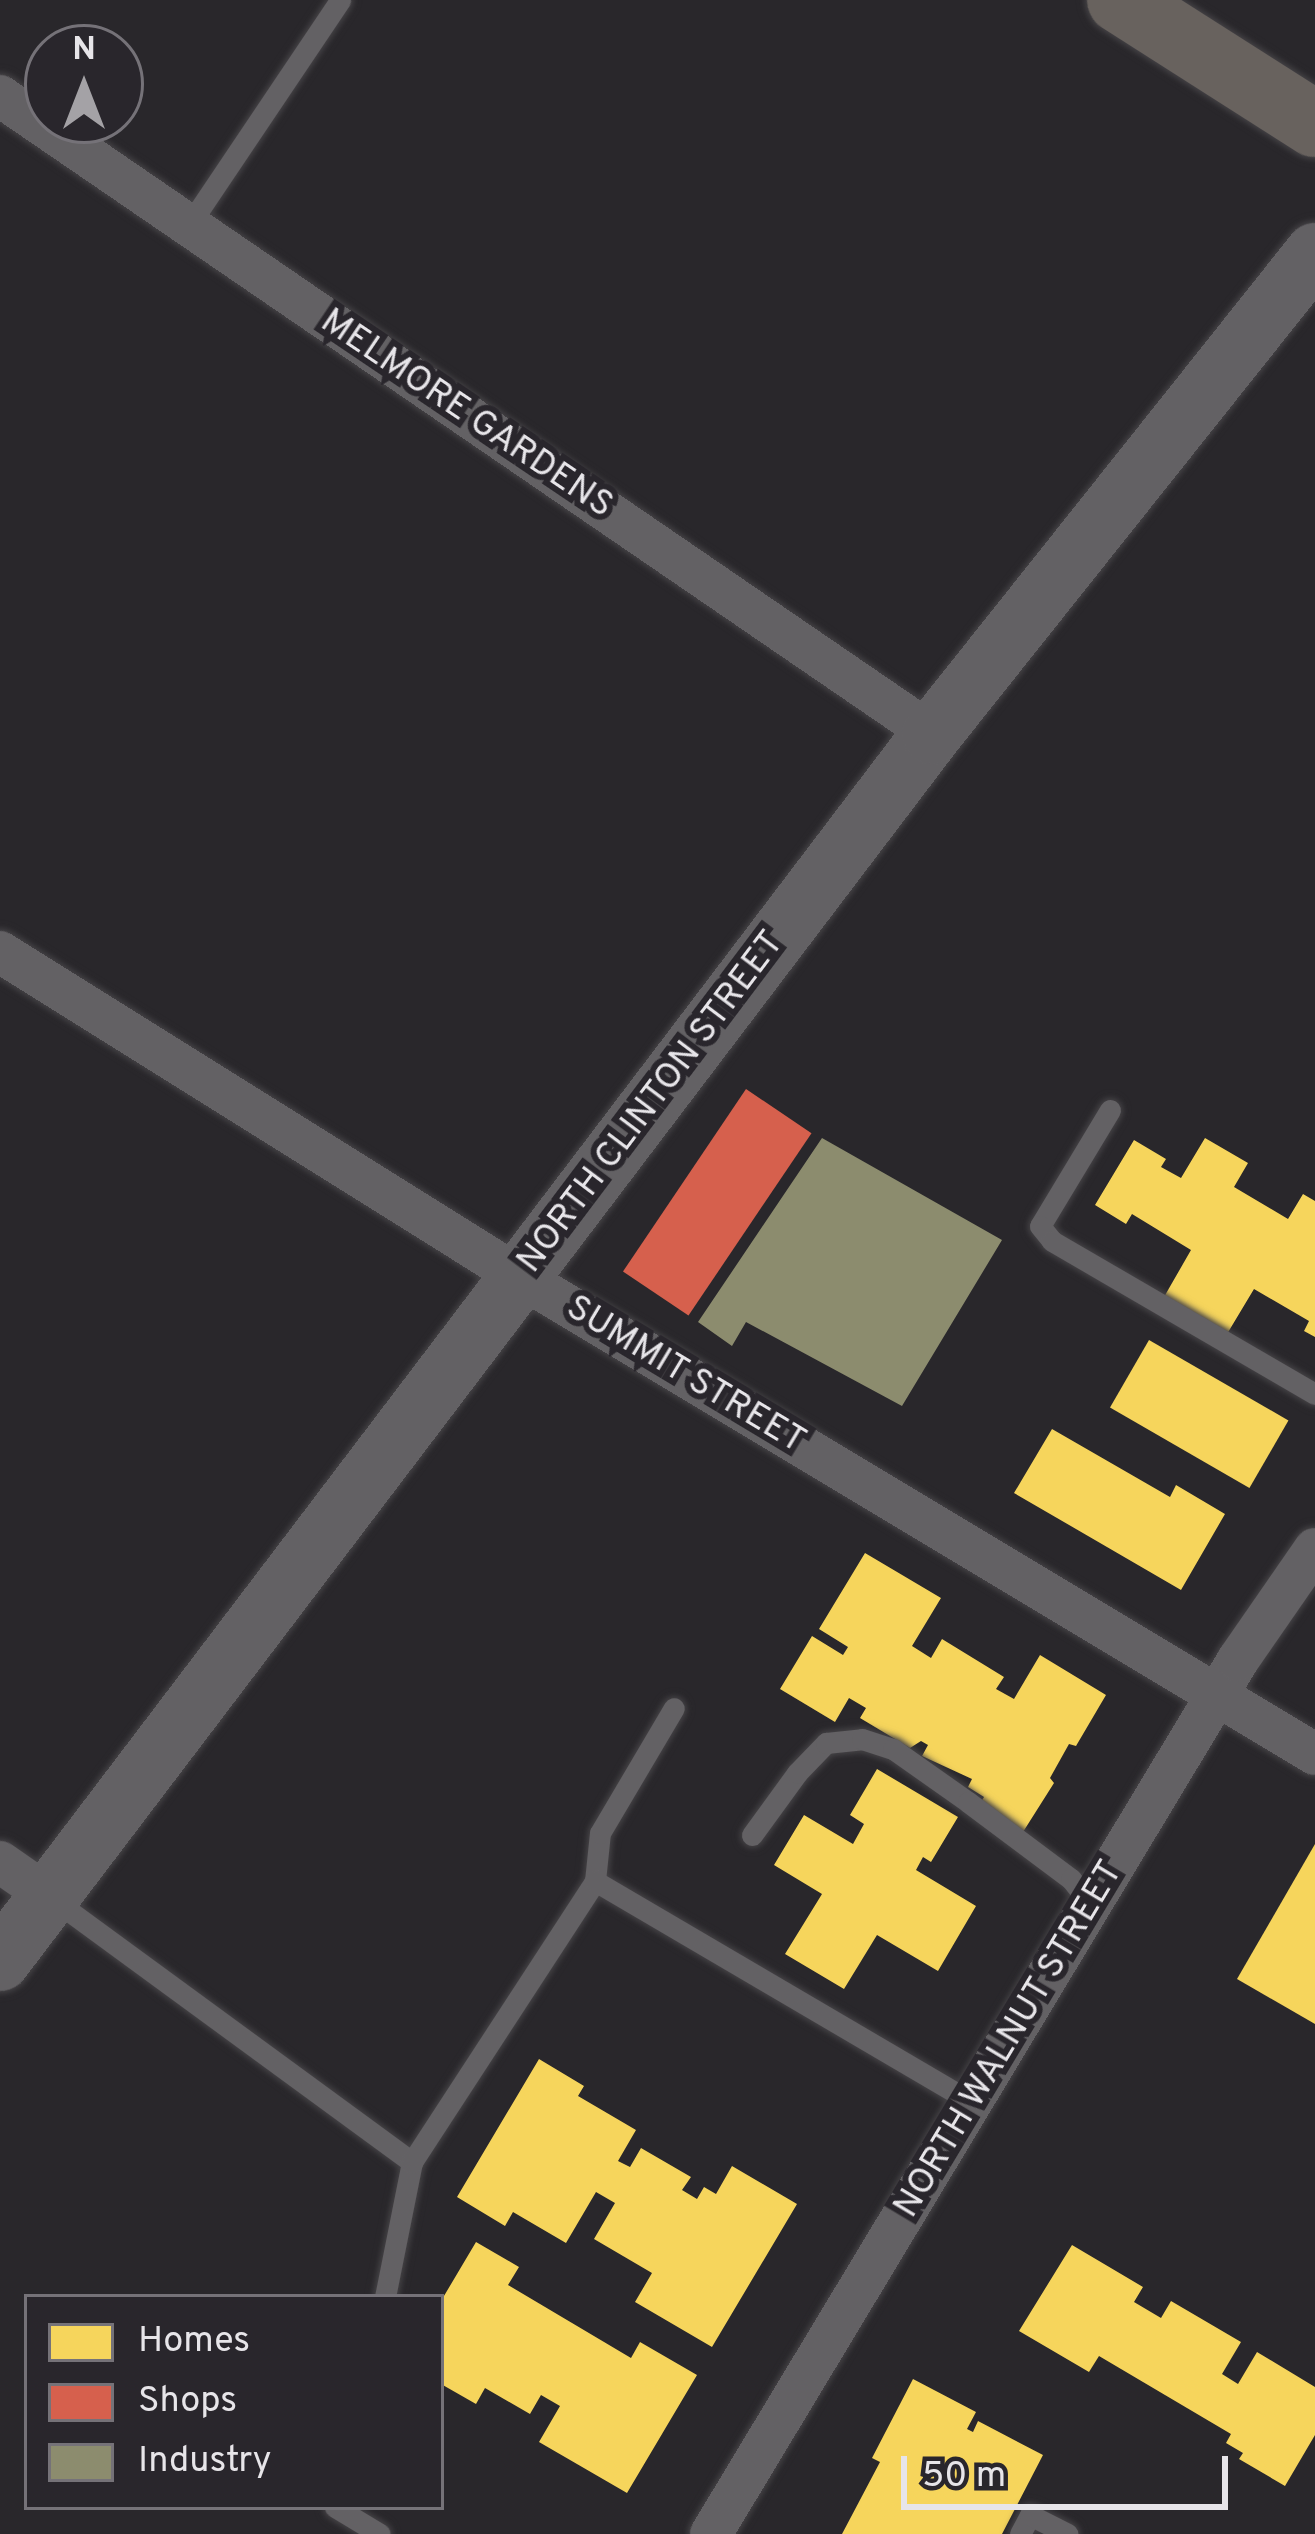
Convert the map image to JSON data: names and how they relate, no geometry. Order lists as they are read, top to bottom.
{
  "streets": {
    "street": [
      "MELMORE GARDENS",
      "NORTH CLINTON STREET",
      "SUMMIT STREET",
      "NORTH WALNUT STREET"
    ]
  },
  "crossings": [
    ["MELMORE GARDENS", "NORTH CLINTON STREET"],
    ["NORTH CLINTON STREET", "SUMMIT STREET"],
    ["SUMMIT STREET", "NORTH WALNUT STREET"]
  ],
  "legend": ["Homes", "Shops", "Industry"],
  "scale_bar": "50 m",
  "north": "top"
}
